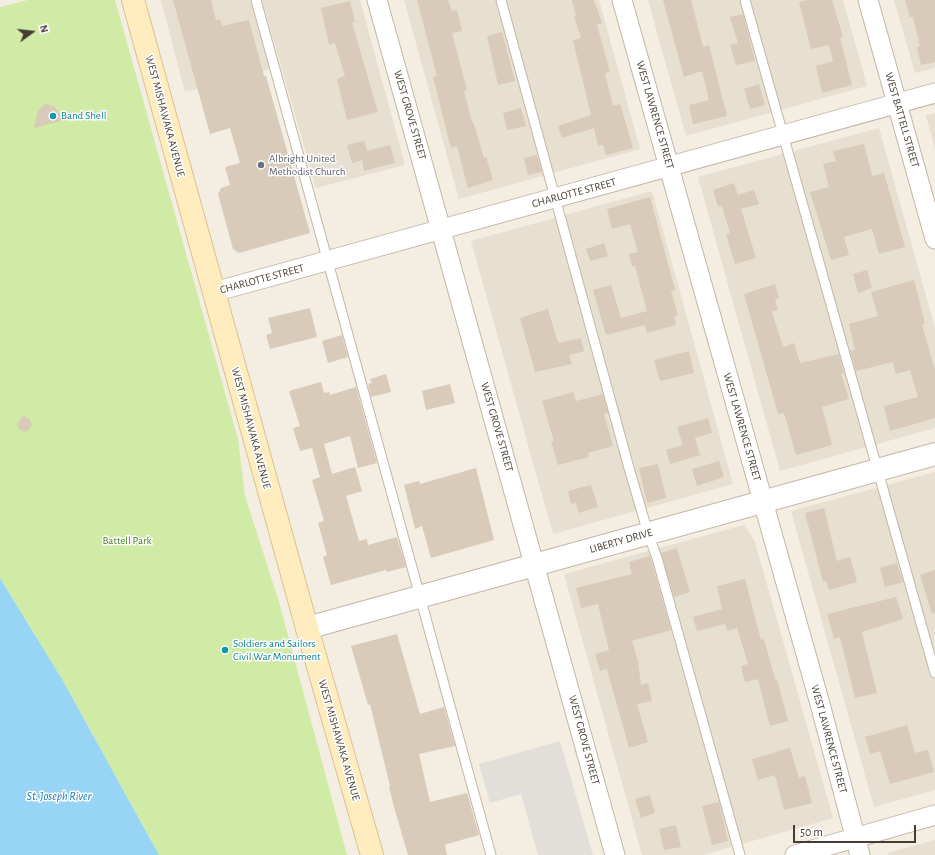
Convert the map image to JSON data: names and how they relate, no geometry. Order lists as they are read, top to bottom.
{
  "streets": {
    "main road": ["WEST MISHAWAKA AVENUE"],
    "street": [
      "WEST GROVE STREET",
      "WEST LAWRENCE STREET",
      "WEST BATTELL STREET",
      "CHARLOTTE STREET",
      "LIBERTY DRIVE"
    ]
  },
  "crossings": [
    ["WEST GROVE STREET", "CHARLOTTE STREET"],
    ["WEST GROVE STREET", "LIBERTY DRIVE"],
    ["WEST LAWRENCE STREET", "CHARLOTTE STREET"],
    ["WEST LAWRENCE STREET", "LIBERTY DRIVE"],
    ["WEST MISHAWAKA AVENUE", "CHARLOTTE STREET"],
    ["WEST MISHAWAKA AVENUE", "LIBERTY DRIVE"],
    ["WEST BATTELL STREET", "CHARLOTTE STREET"]
  ],
  "water": ["St. Joseph River"],
  "parks": ["Battell Park"],
  "places": ["Band Shell", "Albright United Methodist Church", "Soldiers and Sailors Civil War Monument"],
  "scale_bar": "50 m",
  "north": "right"
}
